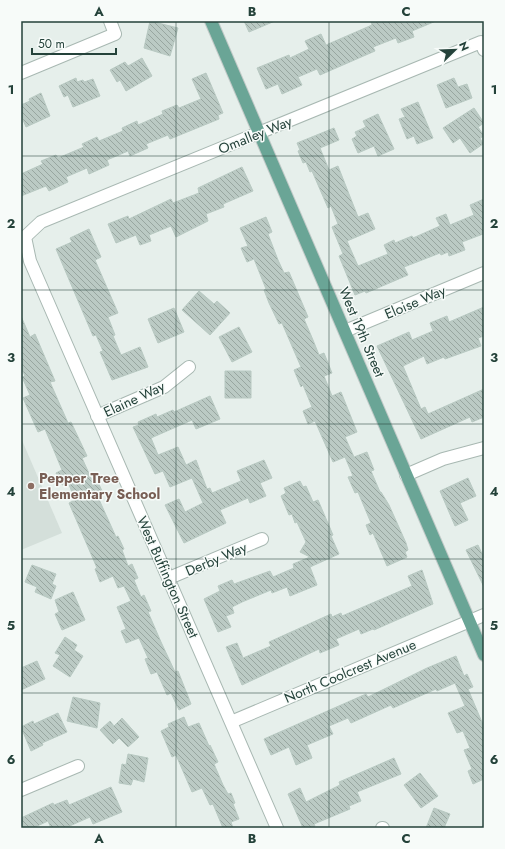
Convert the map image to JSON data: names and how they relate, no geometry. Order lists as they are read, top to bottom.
{
  "streets": {
    "main road": ["West 19th Street"],
    "street": [
      "Omalley Way",
      "Eloise Way",
      "Elaine Way",
      "Derby Way",
      "West Buffington Street",
      "North Coolcrest Avenue"
    ]
  },
  "crossings": [
    ["Omalley Way", "West 19th Street"],
    ["Omalley Way", "West Buffington Street"],
    ["Eloise Way", "West 19th Street"],
    ["West 19th Street", "North Coolcrest Avenue"],
    ["Elaine Way", "West Buffington Street"],
    ["Derby Way", "West Buffington Street"],
    ["West Buffington Street", "North Coolcrest Avenue"]
  ],
  "places": ["Pepper Tree Elementary School"],
  "scale_bar": "50 m",
  "north": "top right",
  "grid": {
    "columns": ["A", "B", "C"],
    "rows": [
      "1",
      "2",
      "3",
      "4",
      "5",
      "6"
    ]
  }
}
